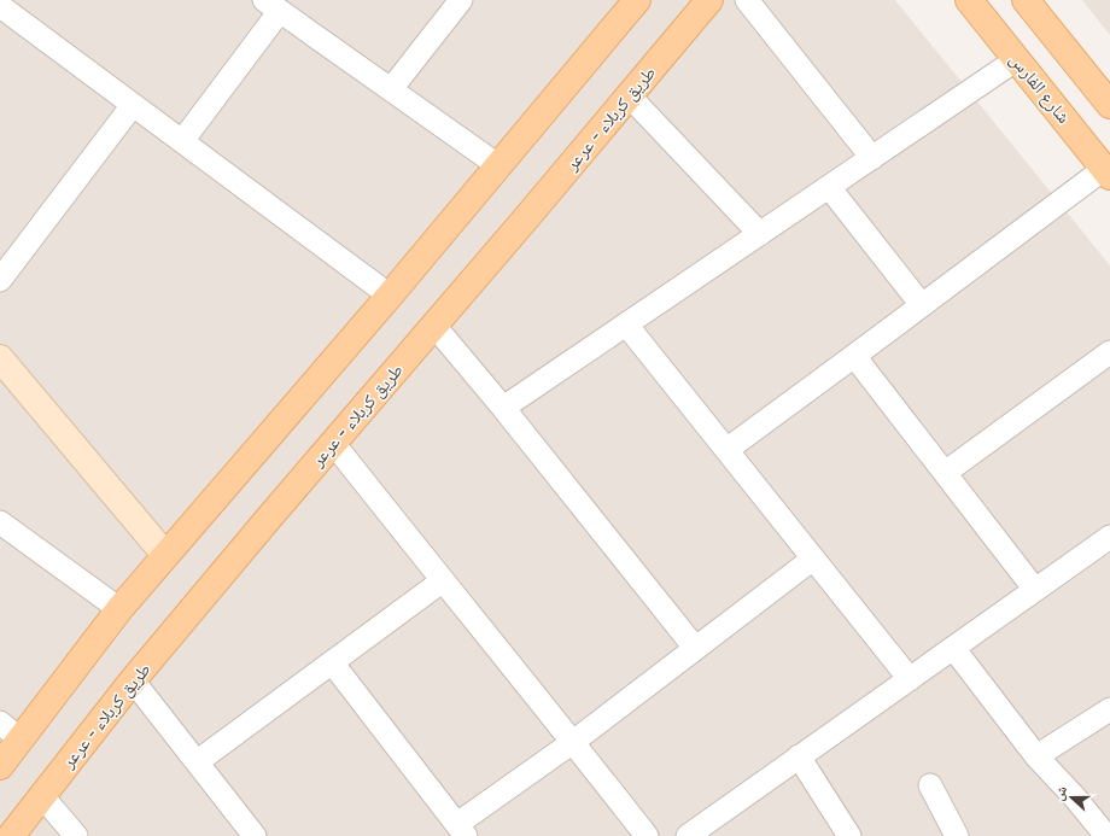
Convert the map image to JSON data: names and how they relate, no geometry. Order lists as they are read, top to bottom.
{
  "streets": {
    "main road": ["شارع الفارس", "طريق كربلاء - عرعر"]
  },
  "north": "left"
}
